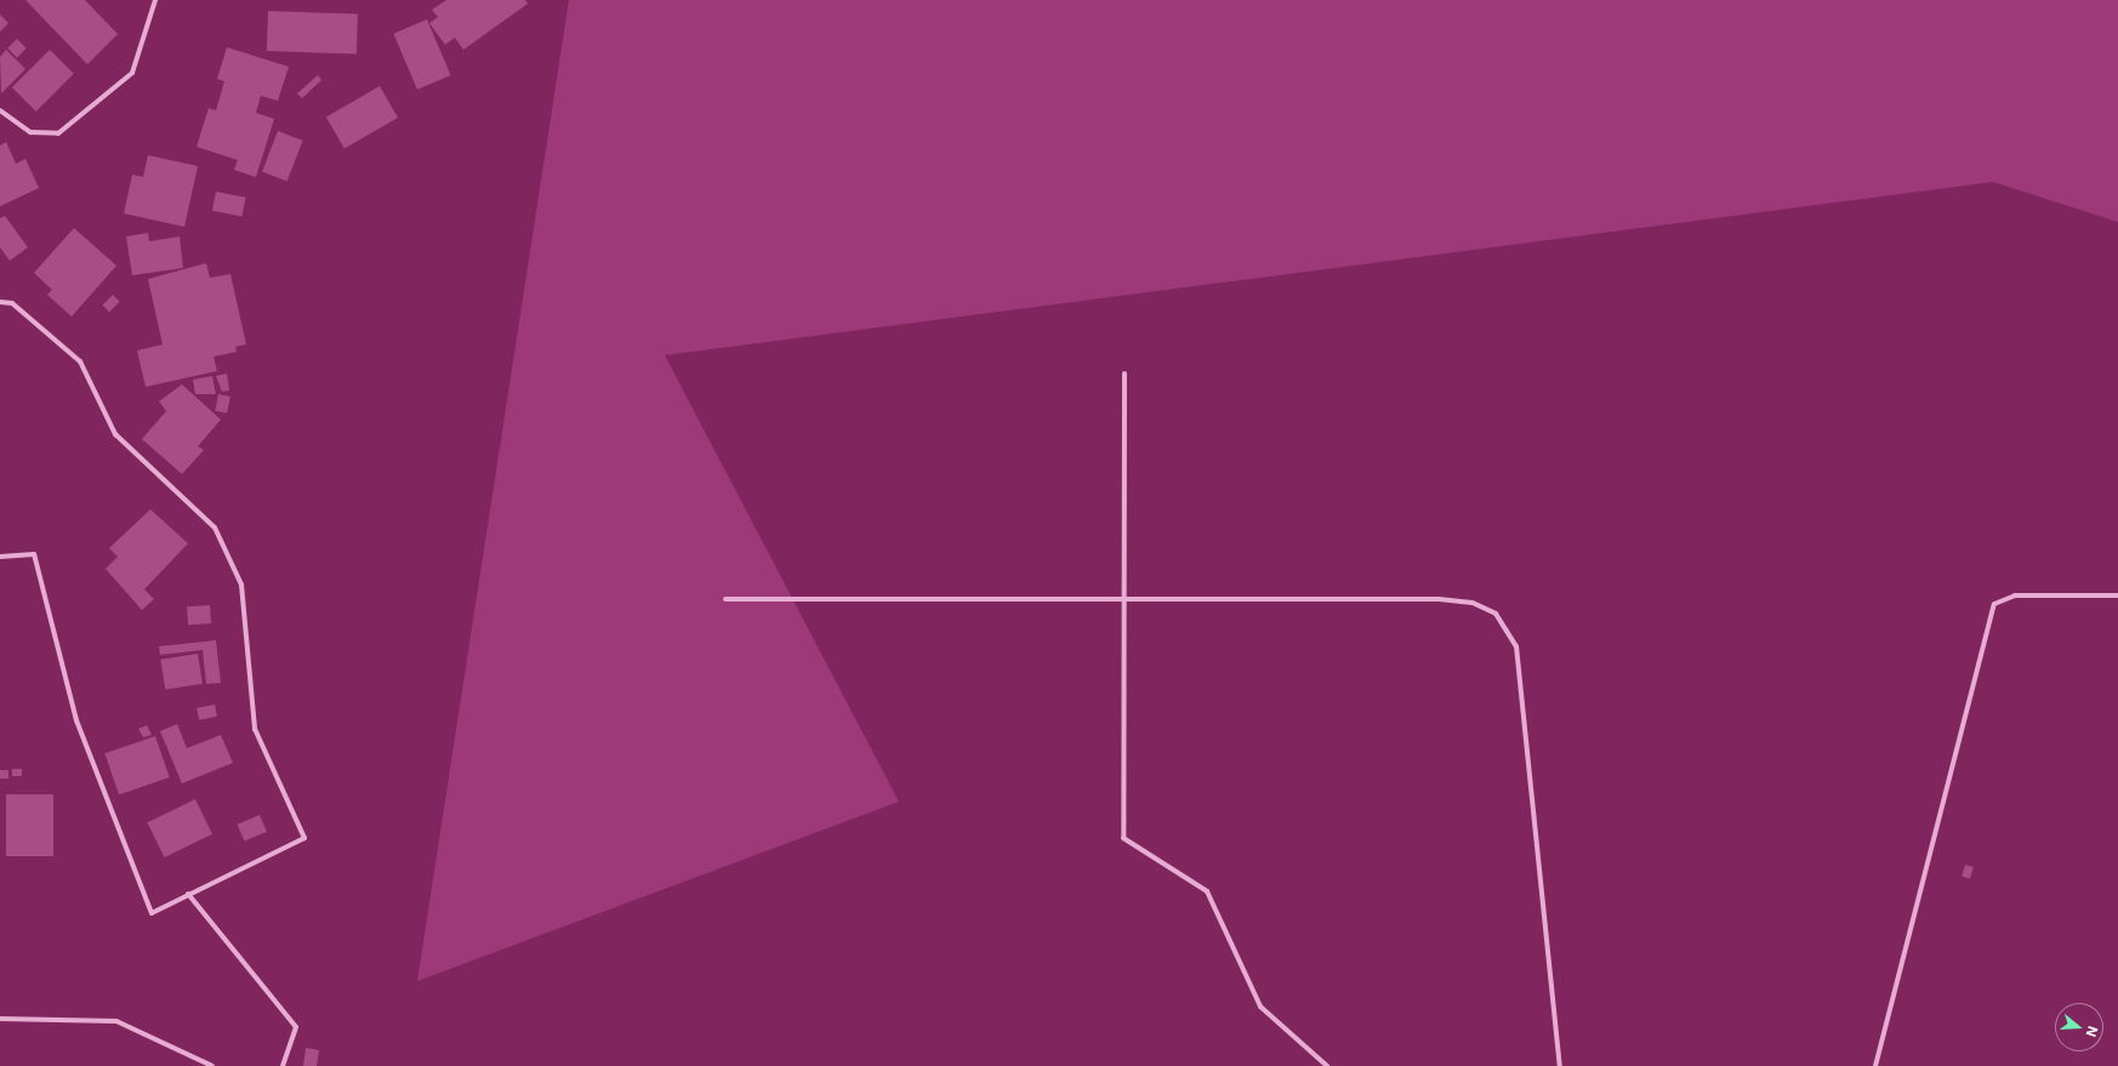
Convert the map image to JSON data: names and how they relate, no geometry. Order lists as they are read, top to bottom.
{
  "north": "right"
}
